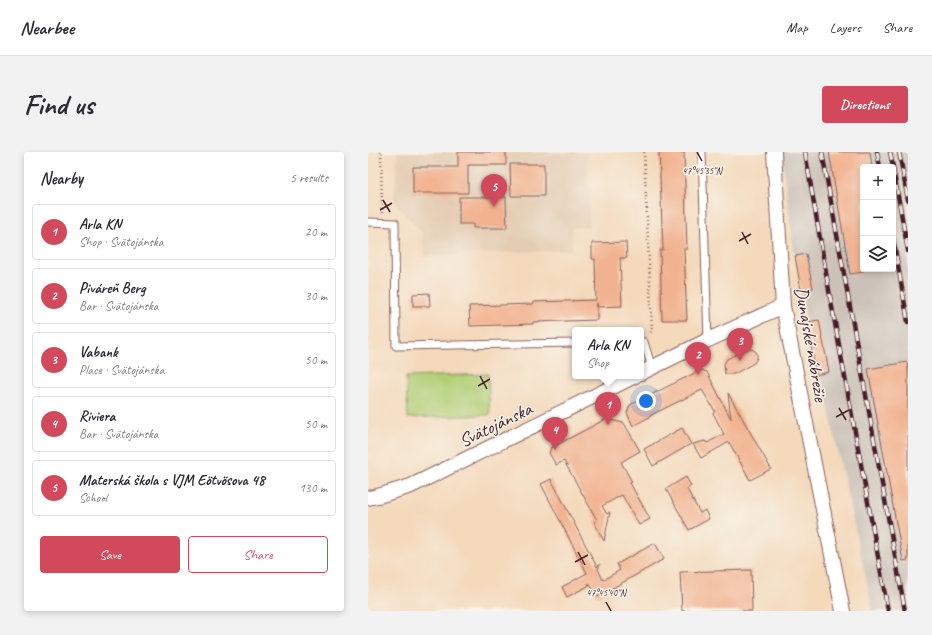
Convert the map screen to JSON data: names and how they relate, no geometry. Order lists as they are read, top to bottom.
{
  "streets": {
    "street": ["Dunajské nábrežie", "Svätojánska"]
  },
  "page": {
    "header": "Nearbee",
    "nav": ["Map", "Layers", "Share"],
    "buttons": [
      "Directions",
      ["Save", "Share"]
    ],
    "title": "Find us",
    "heading": ["Nearby", "5 results"],
    "map_buttons": ["+", "−"],
    "pins": [
      "5",
      "3",
      "2",
      "1",
      "4"
    ],
    "list": [
      {
        "mark": "1",
        "name": "Arla KN",
        "note": "Shop · Svätojánska",
        "value": "20 m"
      },
      {
        "mark": "2",
        "name": "Piváreň Berg",
        "note": "Bar · Svätojánska",
        "value": "30 m"
      },
      {
        "mark": "3",
        "name": "Vabank",
        "note": "Place · Svätojánska",
        "value": "50 m"
      },
      {
        "mark": "4",
        "name": "Riviera",
        "note": "Bar · Svätojánska",
        "value": "50 m"
      },
      {
        "mark": "5",
        "name": "Materská škola s VJM Eötvösova 48",
        "note": "School",
        "value": "130 m"
      }
    ],
    "popup": ["Arla KN", "Shop"]
  },
  "coordinates": ["47°45'35\"N", "47°45'40\"N"]
}
